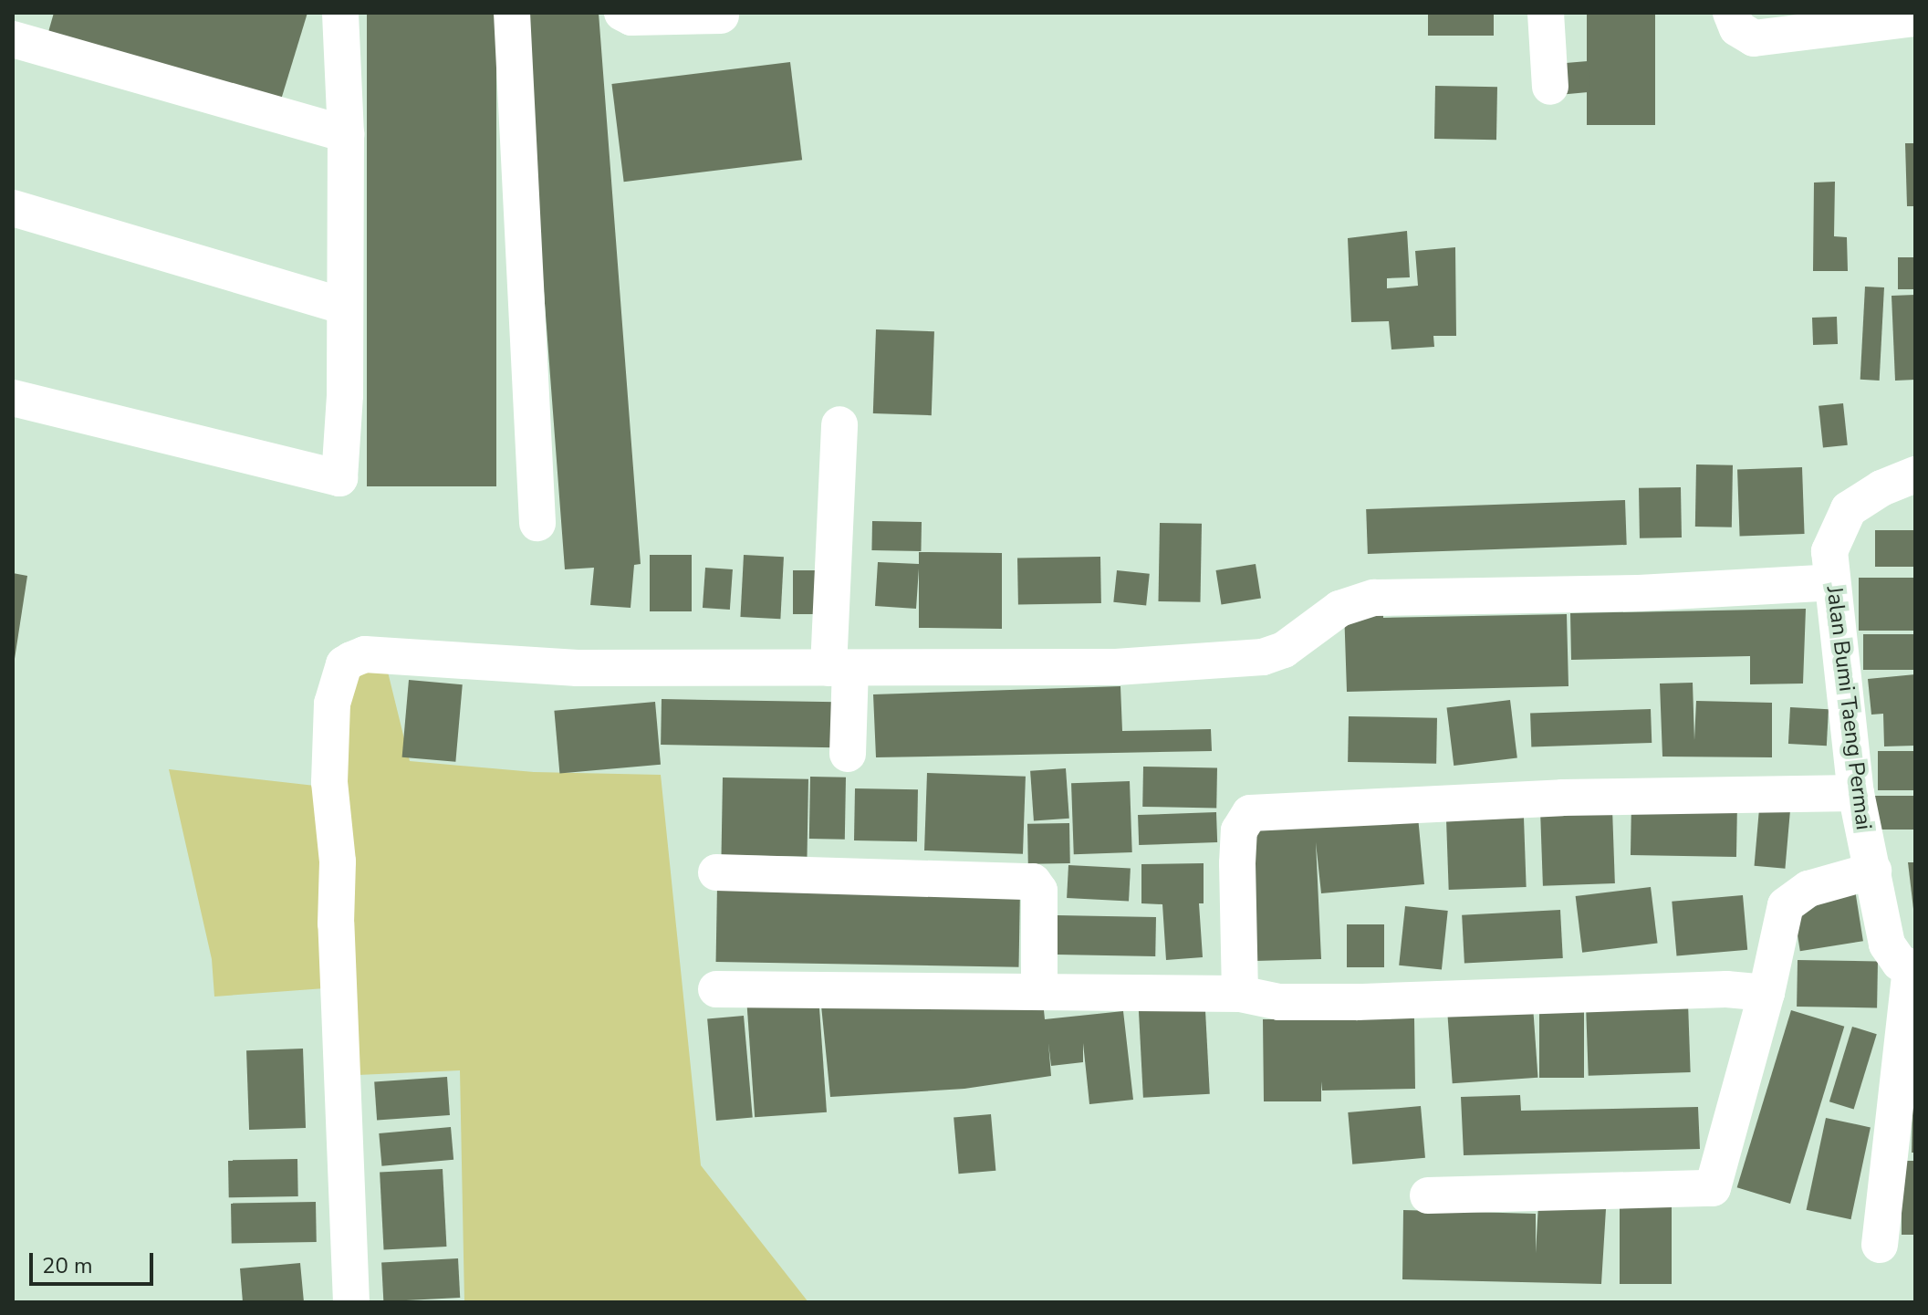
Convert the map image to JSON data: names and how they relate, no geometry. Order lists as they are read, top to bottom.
{
  "streets": {
    "street": ["Jalan Bumi Taeng Permai"]
  },
  "scale_bar": "20 m"
}
